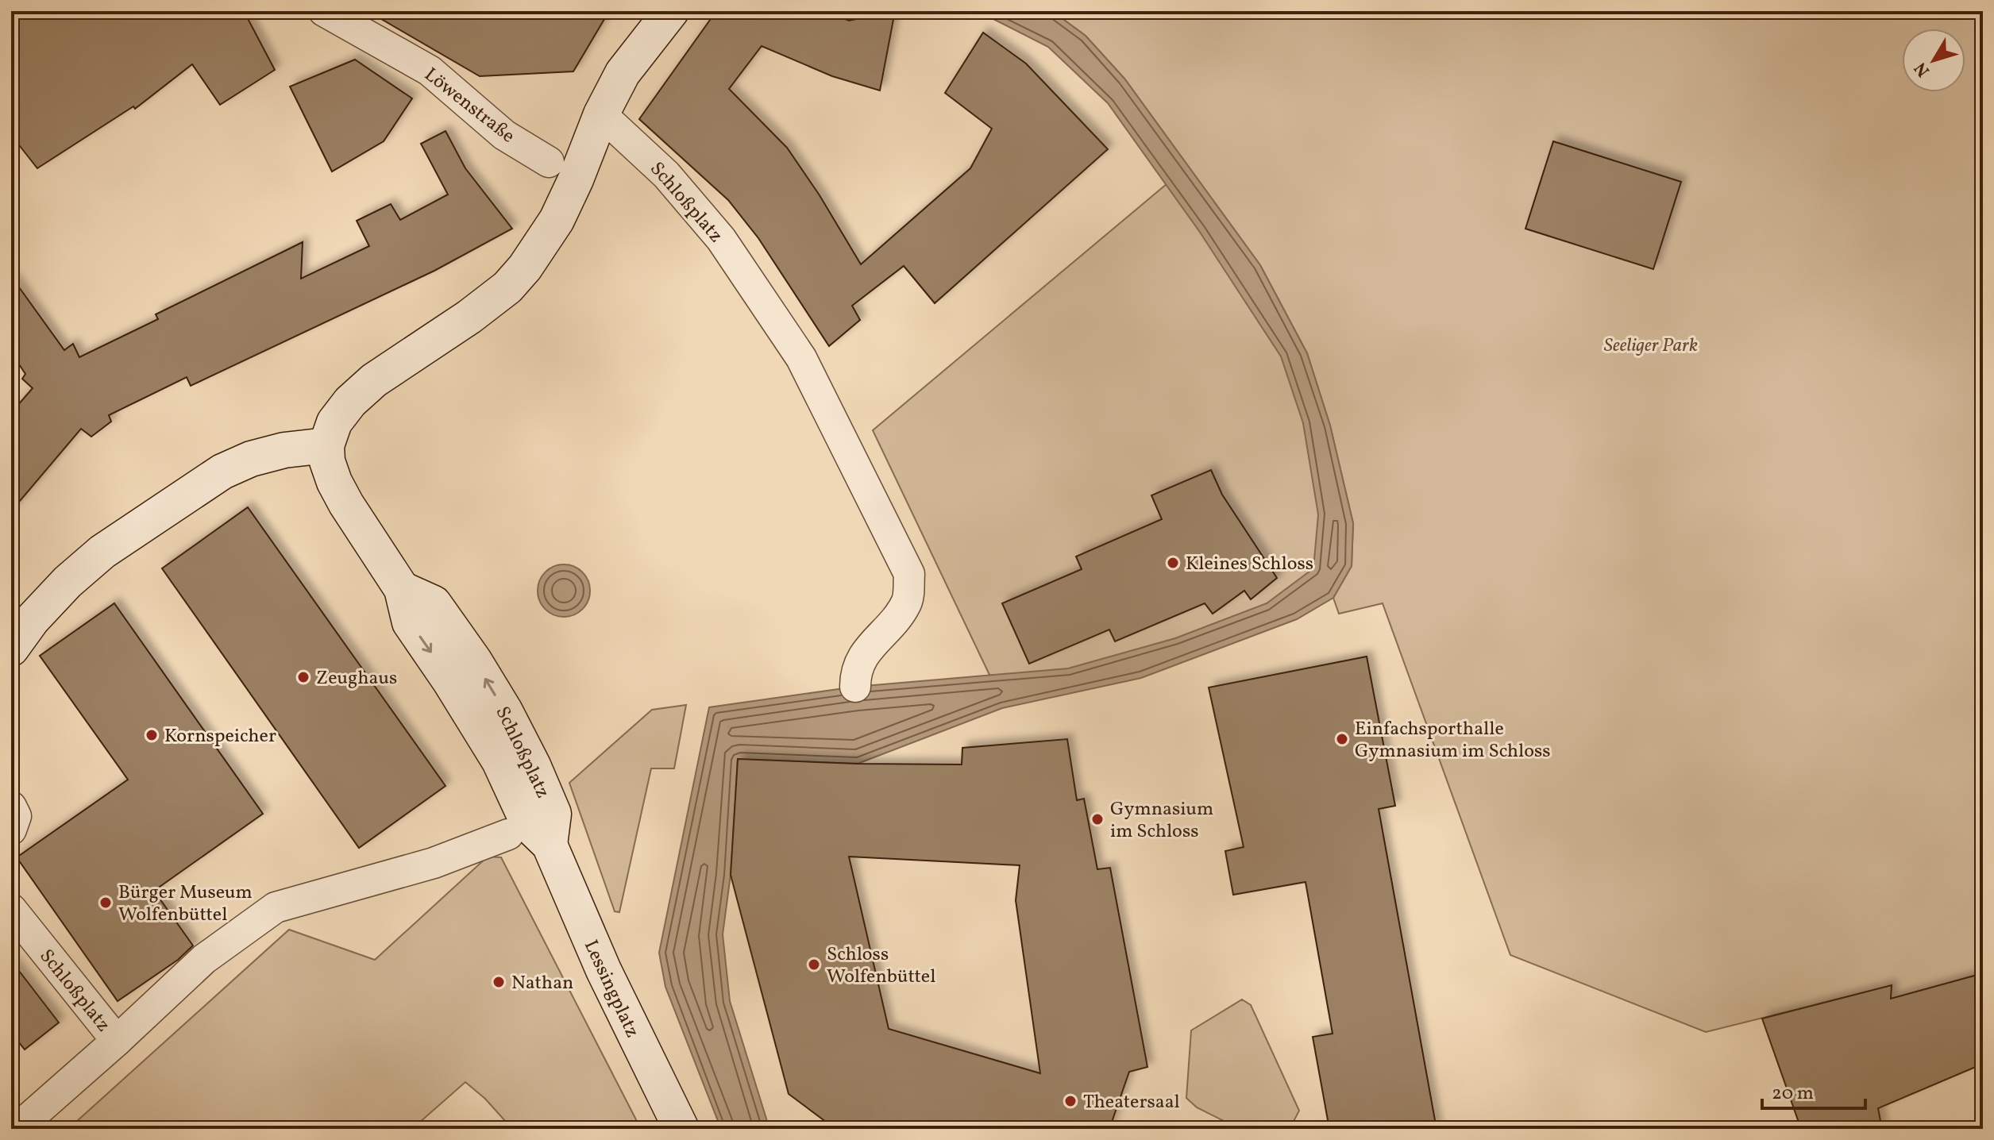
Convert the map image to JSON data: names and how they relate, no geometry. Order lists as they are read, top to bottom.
{
  "streets": {
    "street": ["Löwenstraße", "Schloßplatz", "Lessingplatz"]
  },
  "crossings": [
    ["Schloßplatz", "Lessingplatz"]
  ],
  "parks": ["Seeliger Park"],
  "places": [
    "Kleines Schloss",
    "Zeughaus",
    "Kornspeicher",
    "Einfachsporthalle Gymnasium im Schloss",
    "Gymnasium im Schloss",
    "Bürger Museum Wolfenbüttel",
    "Schloss Wolfenbüttel",
    "Nathan",
    "Theatersaal"
  ],
  "scale_bar": "20 m",
  "north": "bottom left"
}
